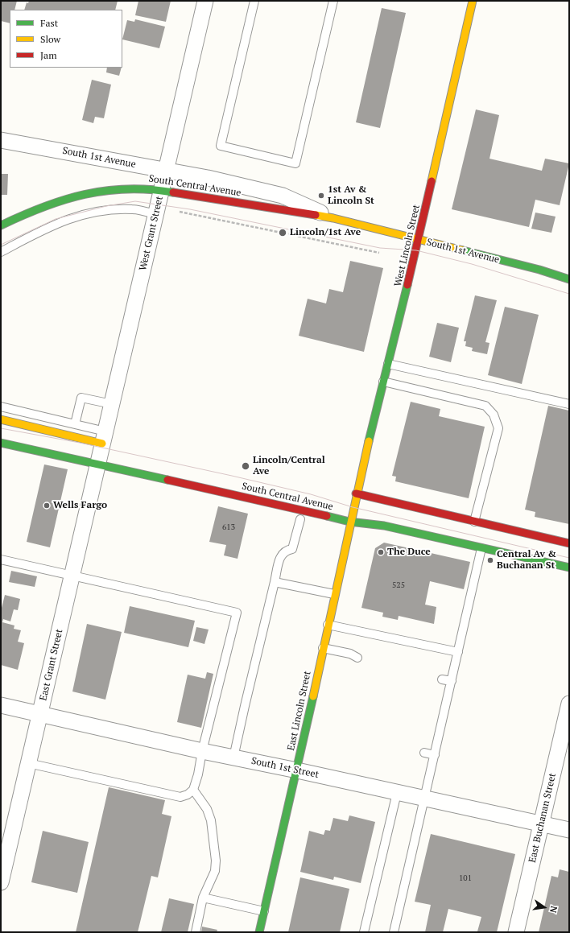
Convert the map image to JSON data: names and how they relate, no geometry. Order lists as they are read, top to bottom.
{
  "streets": {
    "main road": [
      "South 1st Avenue",
      "South Central Avenue",
      "West Lincoln Street",
      "East Lincoln Street"
    ],
    "street": [
      "West Grant Street",
      "East Grant Street",
      "South 1st Street",
      "East Buchanan Street"
    ]
  },
  "crossings": [
    ["South 1st Avenue", "South Central Avenue"],
    ["South 1st Avenue", "West Grant Street"],
    ["South 1st Avenue", "West Lincoln Street"],
    ["South Central Avenue", "West Grant Street"],
    ["South Central Avenue", "East Grant Street"],
    ["South Central Avenue", "East Lincoln Street"],
    ["West Grant Street", "East Grant Street"],
    ["West Lincoln Street", "East Lincoln Street"],
    ["East Grant Street", "South 1st Street"],
    ["East Lincoln Street", "South 1st Street"],
    ["South 1st Street", "East Buchanan Street"]
  ],
  "places": [
    "1st Av & Lincoln St",
    "Lincoln/1st Ave",
    "Lincoln/Central Ave",
    "Wells Fargo",
    "The Duce",
    "Central Av & Buchanan St"
  ],
  "house_numbers": ["613", "525", "101"],
  "legend": ["Fast", "Slow", "Jam"],
  "north": "right"
}
